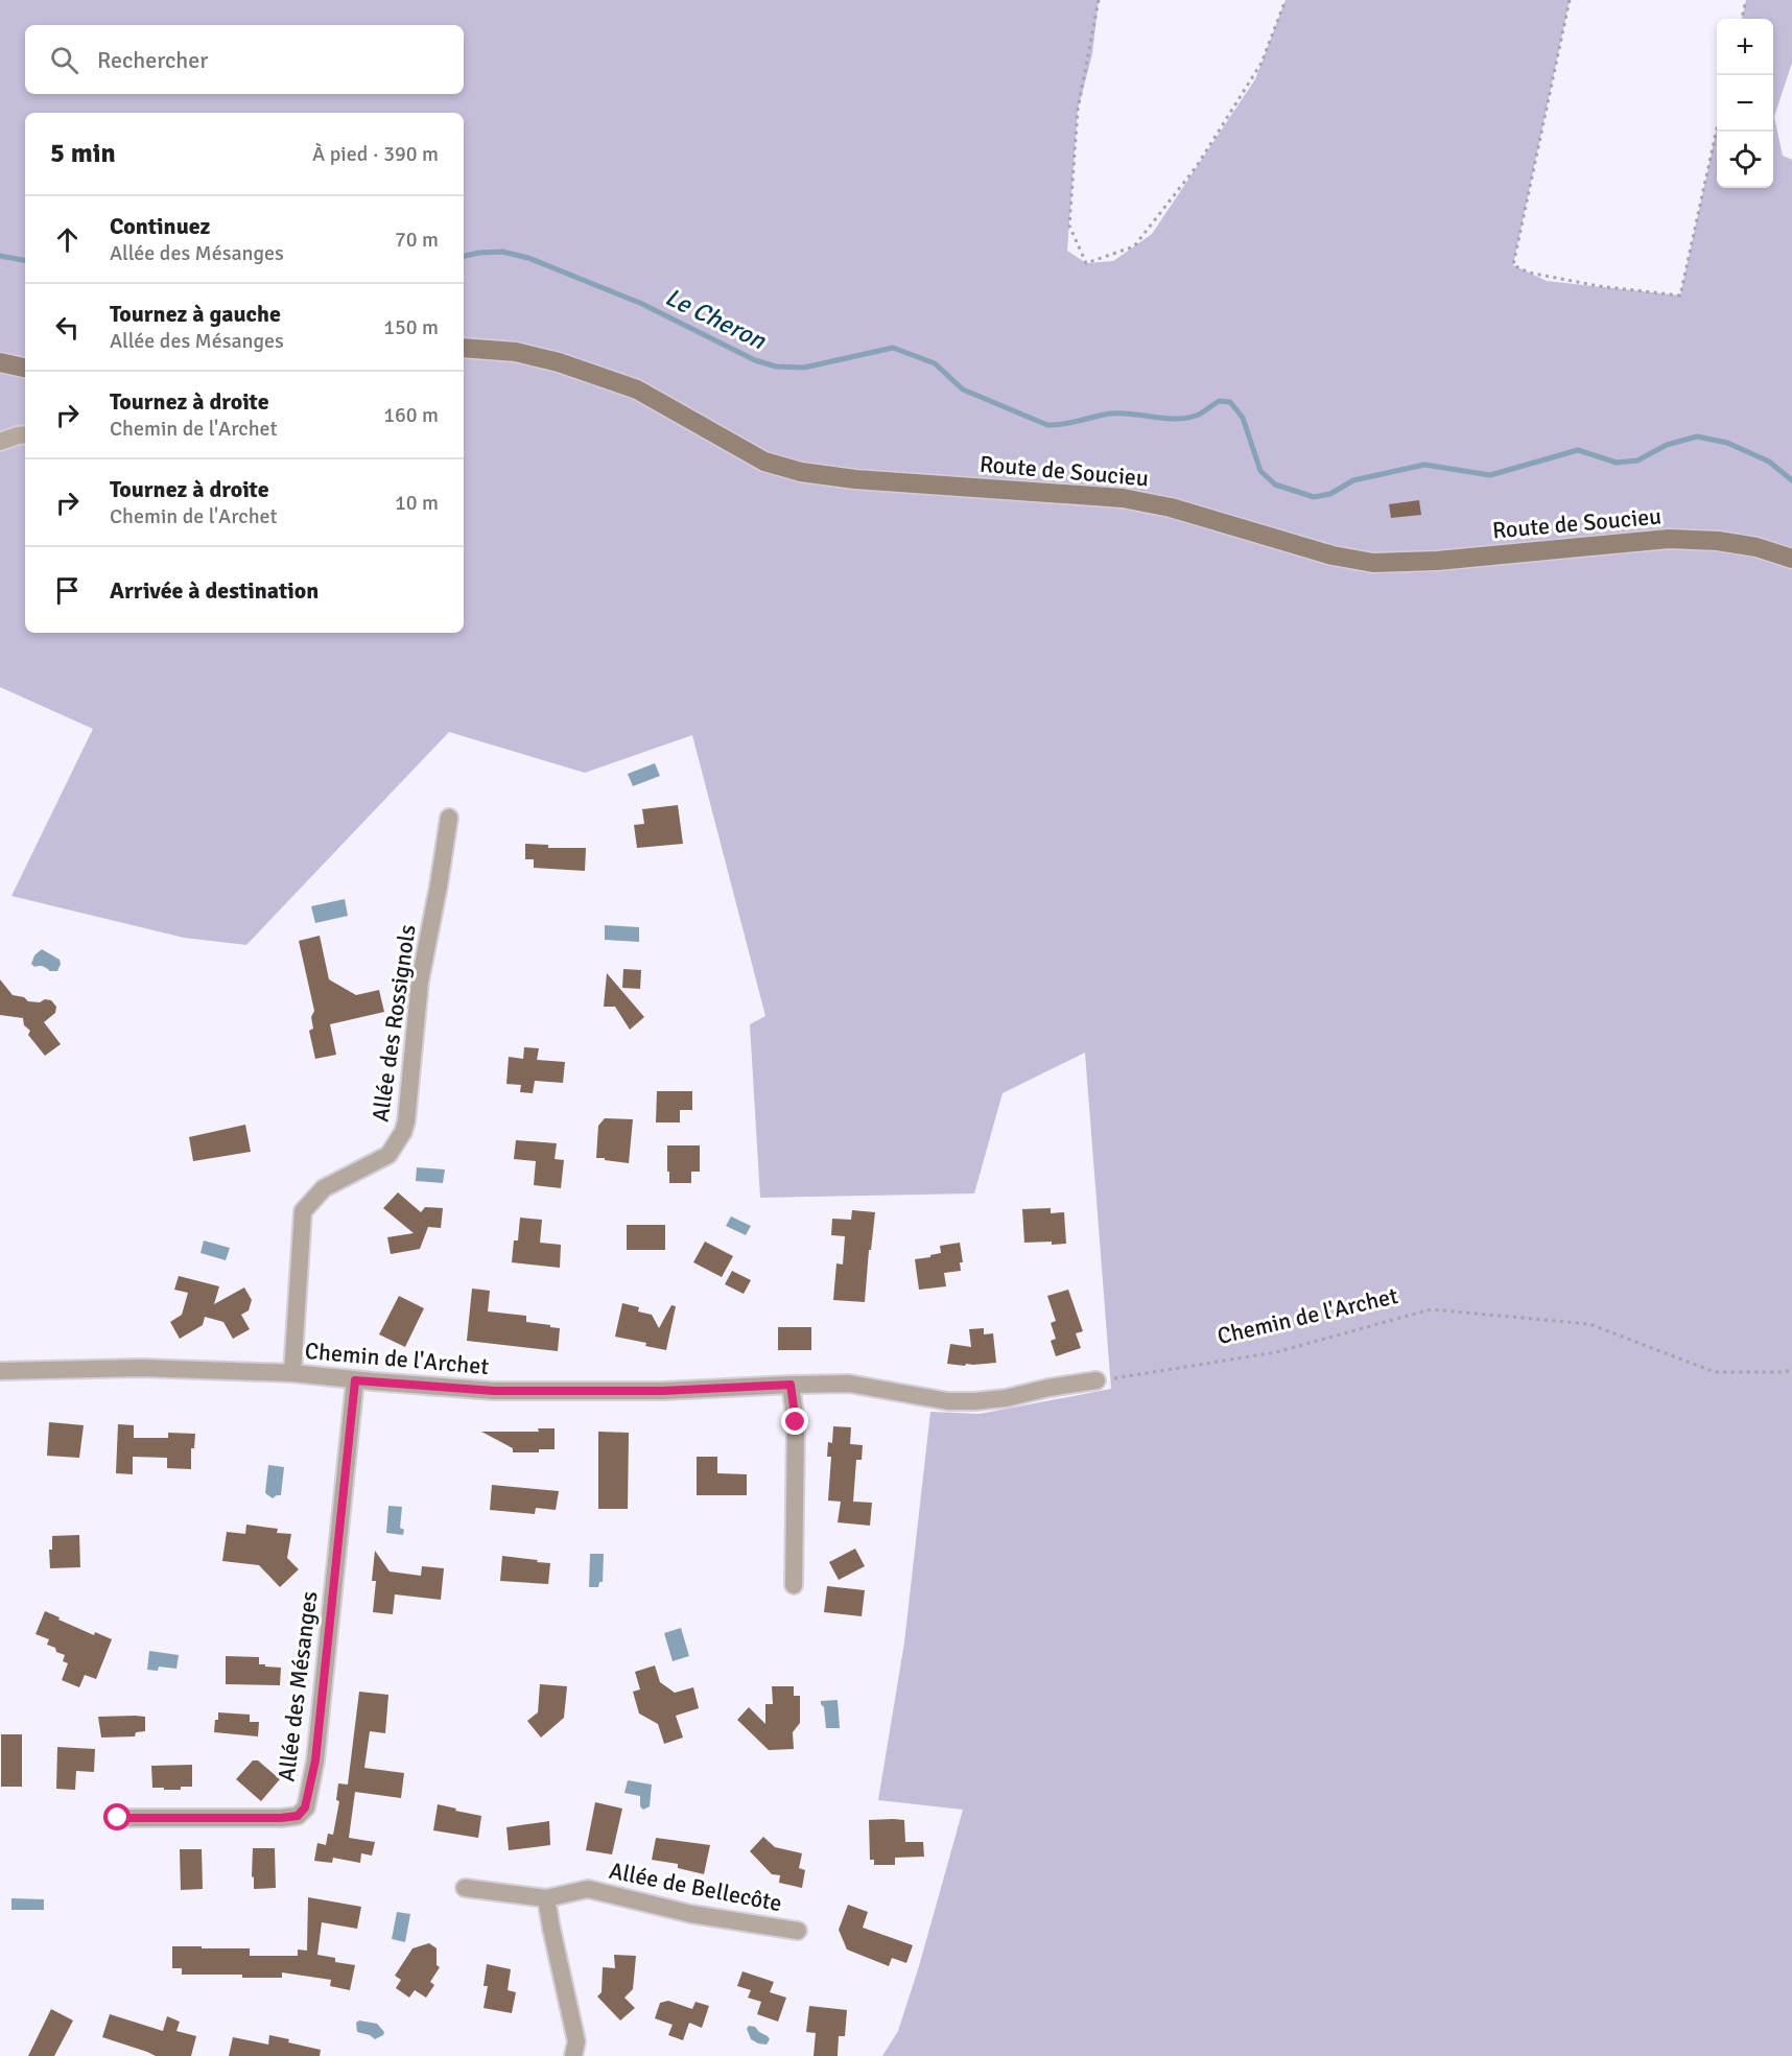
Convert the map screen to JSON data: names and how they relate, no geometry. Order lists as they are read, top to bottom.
{
  "streets": {
    "street": [
      "Route de Soucieu",
      "Allée des Rossignols",
      "Chemin de l'Archet",
      "Allée des Mésanges",
      "Allée de Bellecôte"
    ]
  },
  "crossings": [
    ["Allée des Rossignols", "Chemin de l'Archet"],
    ["Chemin de l'Archet", "Allée des Mésanges"]
  ],
  "water": ["Le Cheron"],
  "page": {
    "map_buttons": ["+", "−"],
    "search": "Rechercher",
    "heading": ["5 min", "À pied · 390 m"],
    "list": [
      ["Continuez", "Allée des Mésanges", "70 m"],
      ["Tournez à gauche", "Allée des Mésanges", "150 m"],
      ["Tournez à droite", "Chemin de l'Archet", "160 m"],
      ["Tournez à droite", "Chemin de l'Archet", "10 m"],
      "Arrivée à destination"
    ]
  }
}
